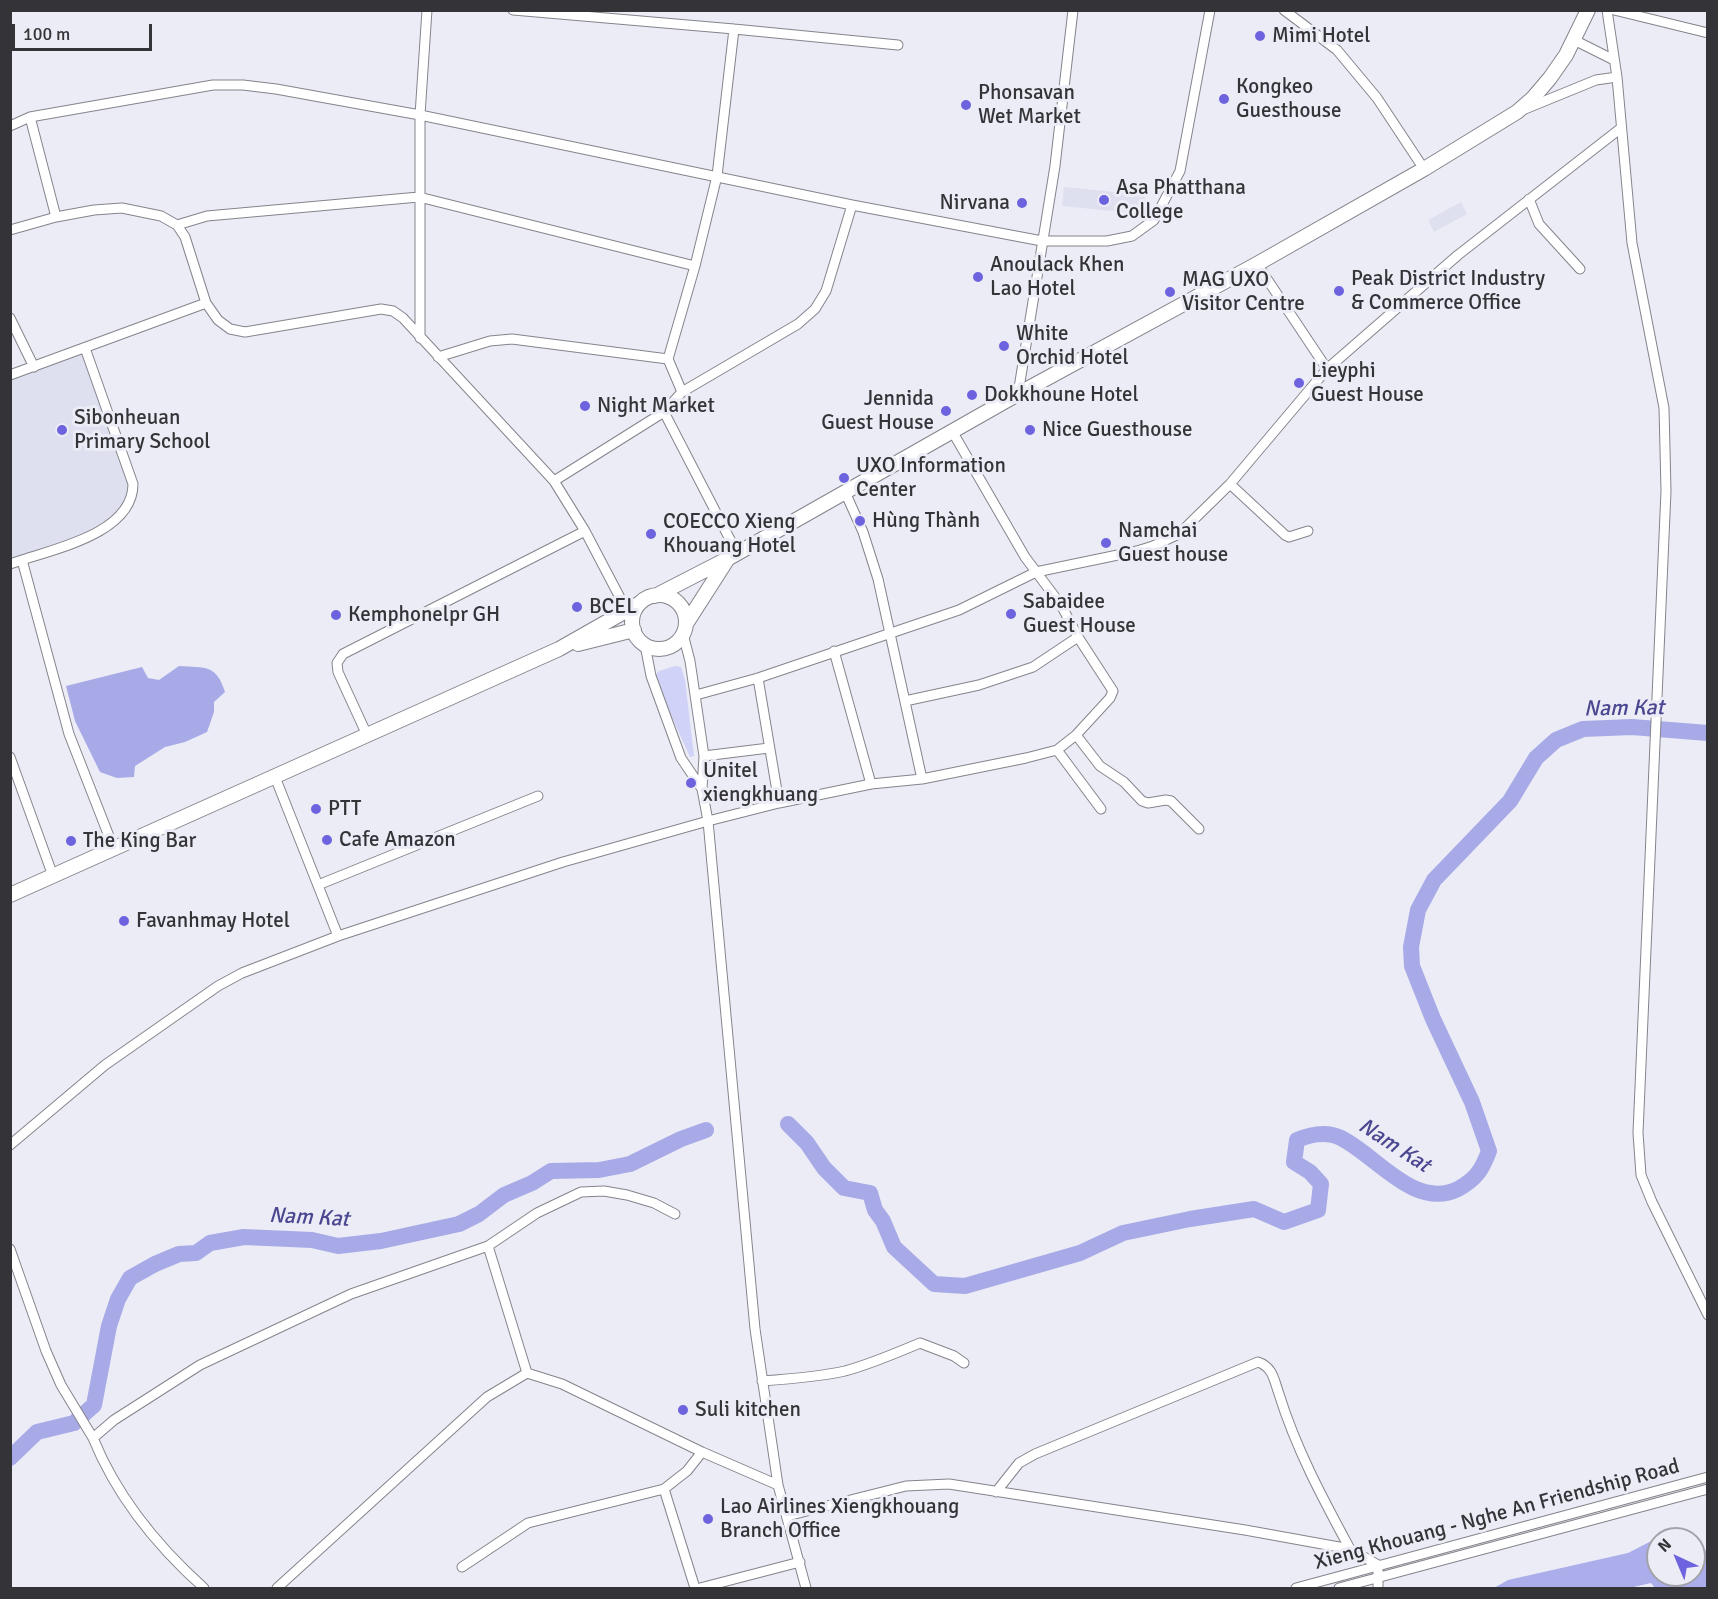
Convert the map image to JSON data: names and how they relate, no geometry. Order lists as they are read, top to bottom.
{
  "streets": {
    "street": ["Xieng Khouang - Nghe An Friendship Road"]
  },
  "water": ["Nam Kat"],
  "places": [
    "Mimi Hotel",
    "Kongkeo Guesthouse",
    "Phonsavan Wet Market",
    "Asa Phatthana College",
    "Nirvana",
    "Anoulack Khen Lao Hotel",
    "Peak District Industry & Commerce Office",
    "MAG UXO Visitor Centre",
    "White Orchid Hotel",
    "Lieyphi Guest House",
    "Dokkhoune Hotel",
    "Night Market",
    "Jennida Guest House",
    "Sibonheuan Primary School",
    "Nice Guesthouse",
    "UXO Information Center",
    "Hùng Thành",
    "COECCO Xieng Khouang Hotel",
    "Namchai Guest house",
    "BCEL",
    "Sabaidee Guest House",
    "Kemphonelpr GH",
    "Unitel xiengkhuang",
    "PTT",
    "Cafe Amazon",
    "The King Bar",
    "Favanhmay Hotel",
    "Suli kitchen",
    "Lao Airlines Xiengkhouang Branch Office"
  ],
  "scale_bar": "100 m",
  "north": "top left"
}
